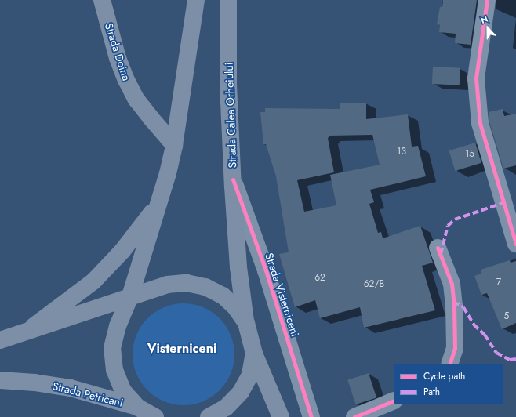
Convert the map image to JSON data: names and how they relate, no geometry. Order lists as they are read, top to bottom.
{
  "streets": {
    "main road": ["Strada Doina", "Strada Calea Orheiului", "Strada Petricani"],
    "street": ["Strada Visterniceni"]
  },
  "crossings": [
    ["Strada Calea Orheiului", "Strada Visterniceni"]
  ],
  "districts": ["Visterniceni"],
  "house_numbers": [
    "13",
    "15",
    "62",
    "7",
    "62/B",
    "5"
  ],
  "legend": ["Cycle path", "Path"],
  "north": "top"
}
